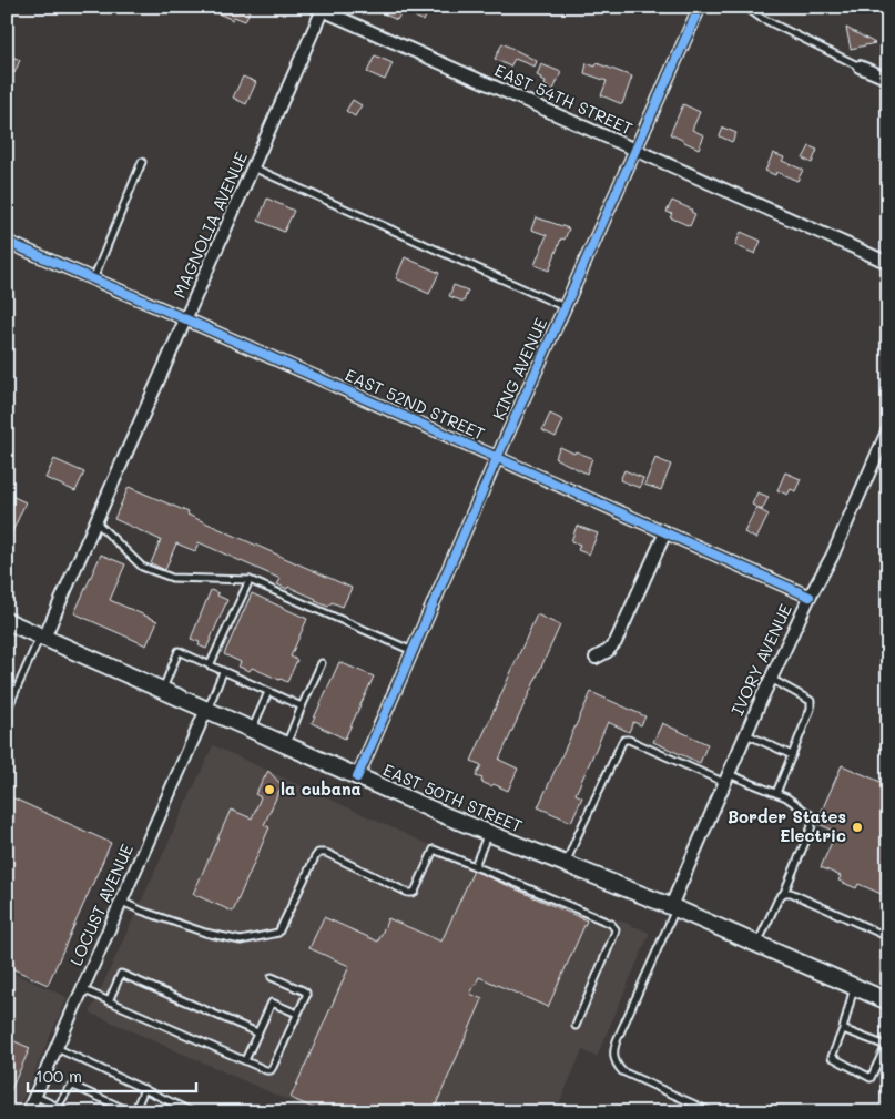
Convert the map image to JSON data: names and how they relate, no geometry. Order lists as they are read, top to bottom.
{
  "streets": {
    "main road": ["EAST 50TH STREET"],
    "street": [
      "EAST 54TH STREET",
      "MAGNOLIA AVENUE",
      "KING AVENUE",
      "EAST 52ND STREET",
      "IVORY AVENUE",
      "LOCUST AVENUE"
    ]
  },
  "crossings": [
    ["EAST 54TH STREET", "MAGNOLIA AVENUE"],
    ["EAST 54TH STREET", "KING AVENUE"],
    ["MAGNOLIA AVENUE", "EAST 52ND STREET"],
    ["MAGNOLIA AVENUE", "EAST 50TH STREET"],
    ["KING AVENUE", "EAST 52ND STREET"],
    ["KING AVENUE", "EAST 50TH STREET"],
    ["EAST 52ND STREET", "IVORY AVENUE"],
    ["IVORY AVENUE", "EAST 50TH STREET"],
    ["EAST 50TH STREET", "LOCUST AVENUE"]
  ],
  "places": ["la cubana", "Border States Electric"],
  "scale_bar": "100 m"
}
